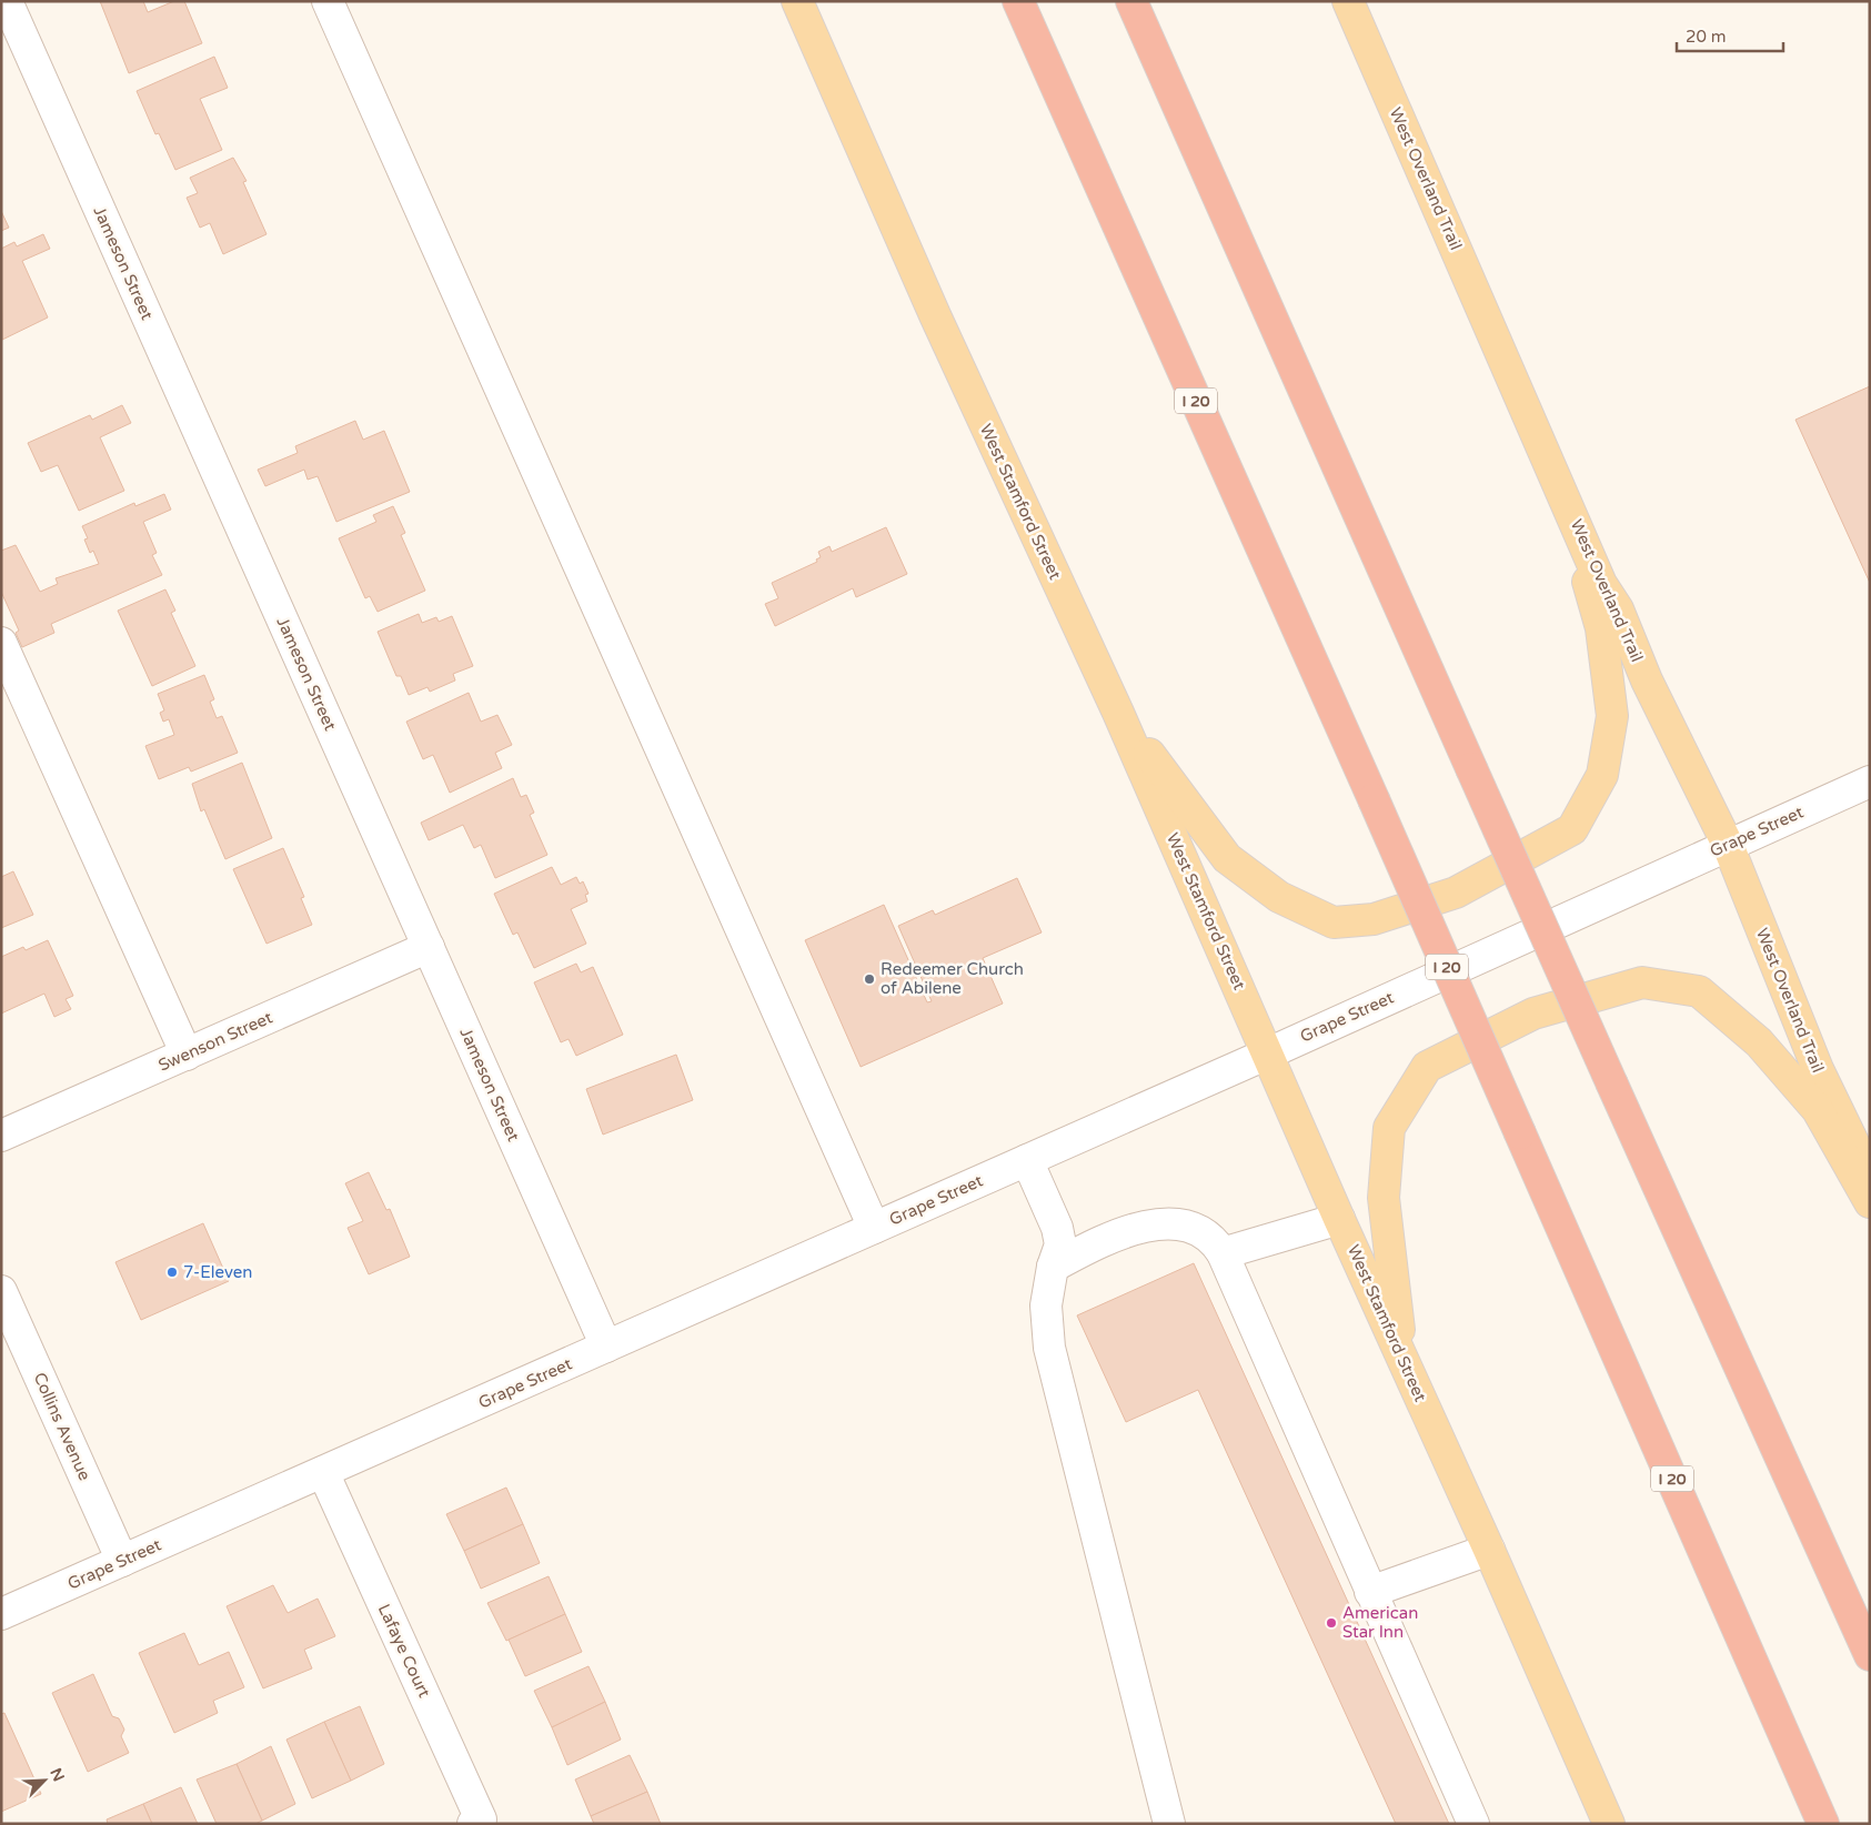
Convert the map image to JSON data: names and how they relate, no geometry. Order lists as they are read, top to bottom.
{
  "streets": {
    "highway": ["I 20"],
    "main road": ["West Overland Trail", "West Stamford Street"],
    "street": [
      "Jameson Street",
      "Grape Street",
      "Swenson Street",
      "Collins Avenue",
      "Lafaye Court"
    ]
  },
  "crossings": [
    ["West Overland Trail", "Grape Street"],
    ["Jameson Street", "Grape Street"],
    ["Jameson Street", "Swenson Street"],
    ["West Stamford Street", "Grape Street"],
    ["Grape Street", "Collins Avenue"],
    ["Grape Street", "Lafaye Court"]
  ],
  "places": ["Redeemer Church of Abilene", "7-Eleven", "American Star Inn"],
  "scale_bar": "20 m",
  "north": "top right"
}
